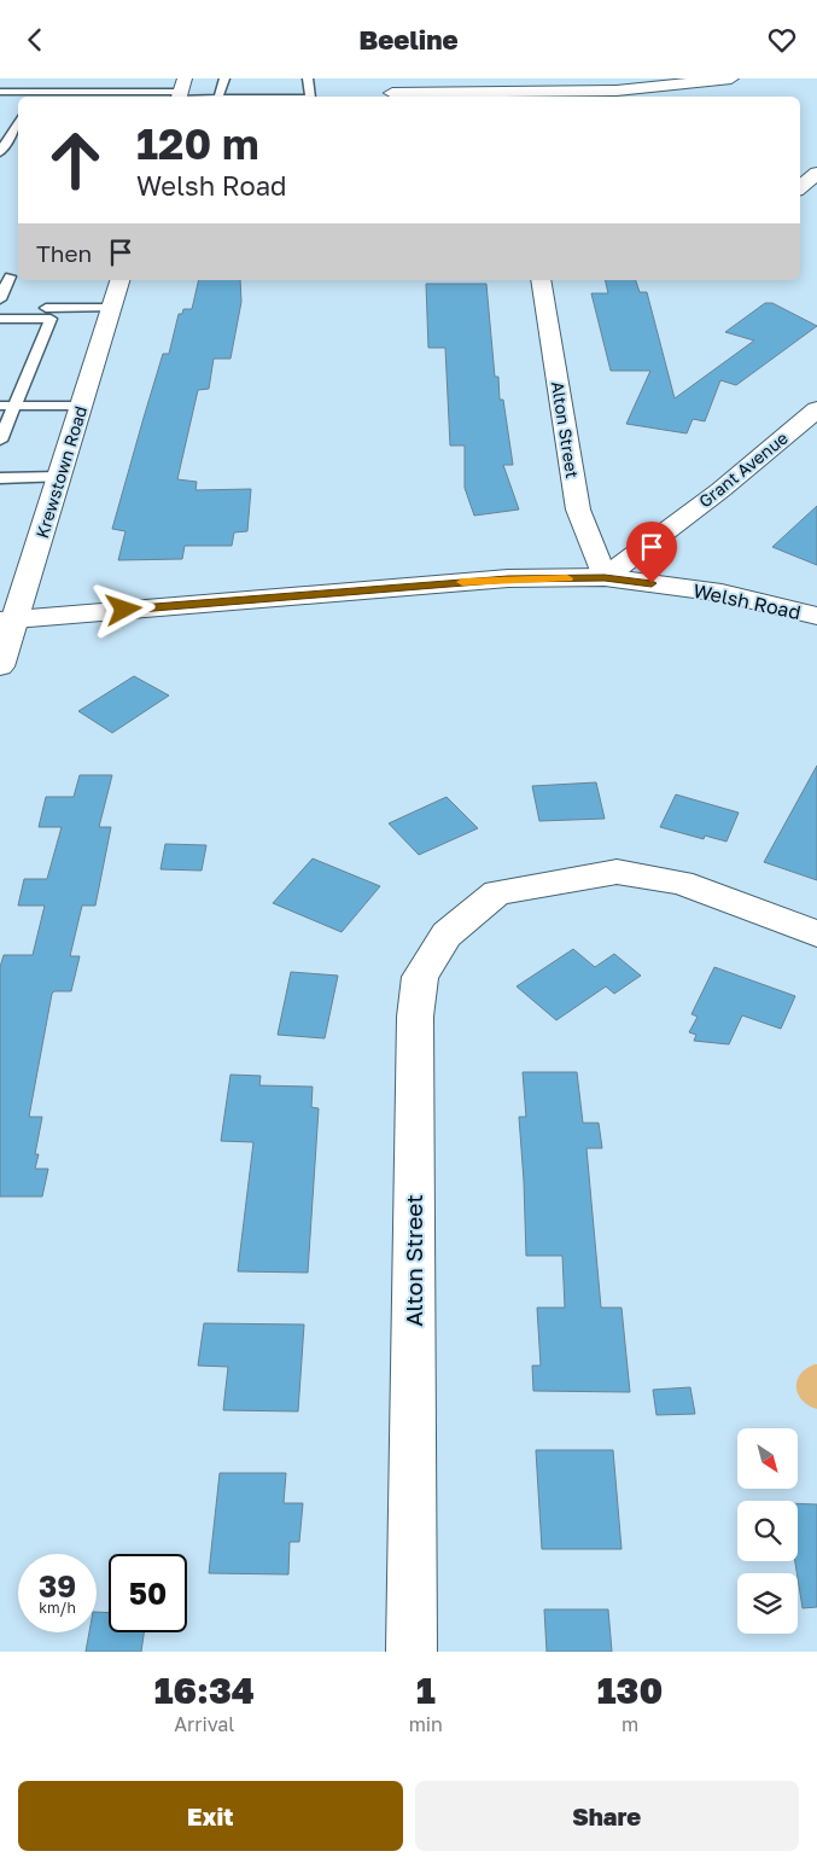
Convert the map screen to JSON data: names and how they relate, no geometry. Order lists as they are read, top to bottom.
{
  "streets": {
    "street": [
      "Alton Street",
      "Grant Avenue",
      "Krewstown Road",
      "Welsh Road"
    ]
  },
  "crossings": [
    ["Alton Street", "Grant Avenue"],
    ["Alton Street", "Welsh Road"],
    ["Grant Avenue", "Welsh Road"]
  ],
  "north": "bottom right",
  "page": {
    "header": "Beeline",
    "turn": ["120 m", "Welsh Road"],
    "then": "Then",
    "speed": "39 km/h",
    "limit": "50",
    "eta": [
      "16:34",
      "Arrival",
      "1",
      "min",
      "130",
      "m"
    ],
    "buttons": ["Exit", "Share"]
  }
}
